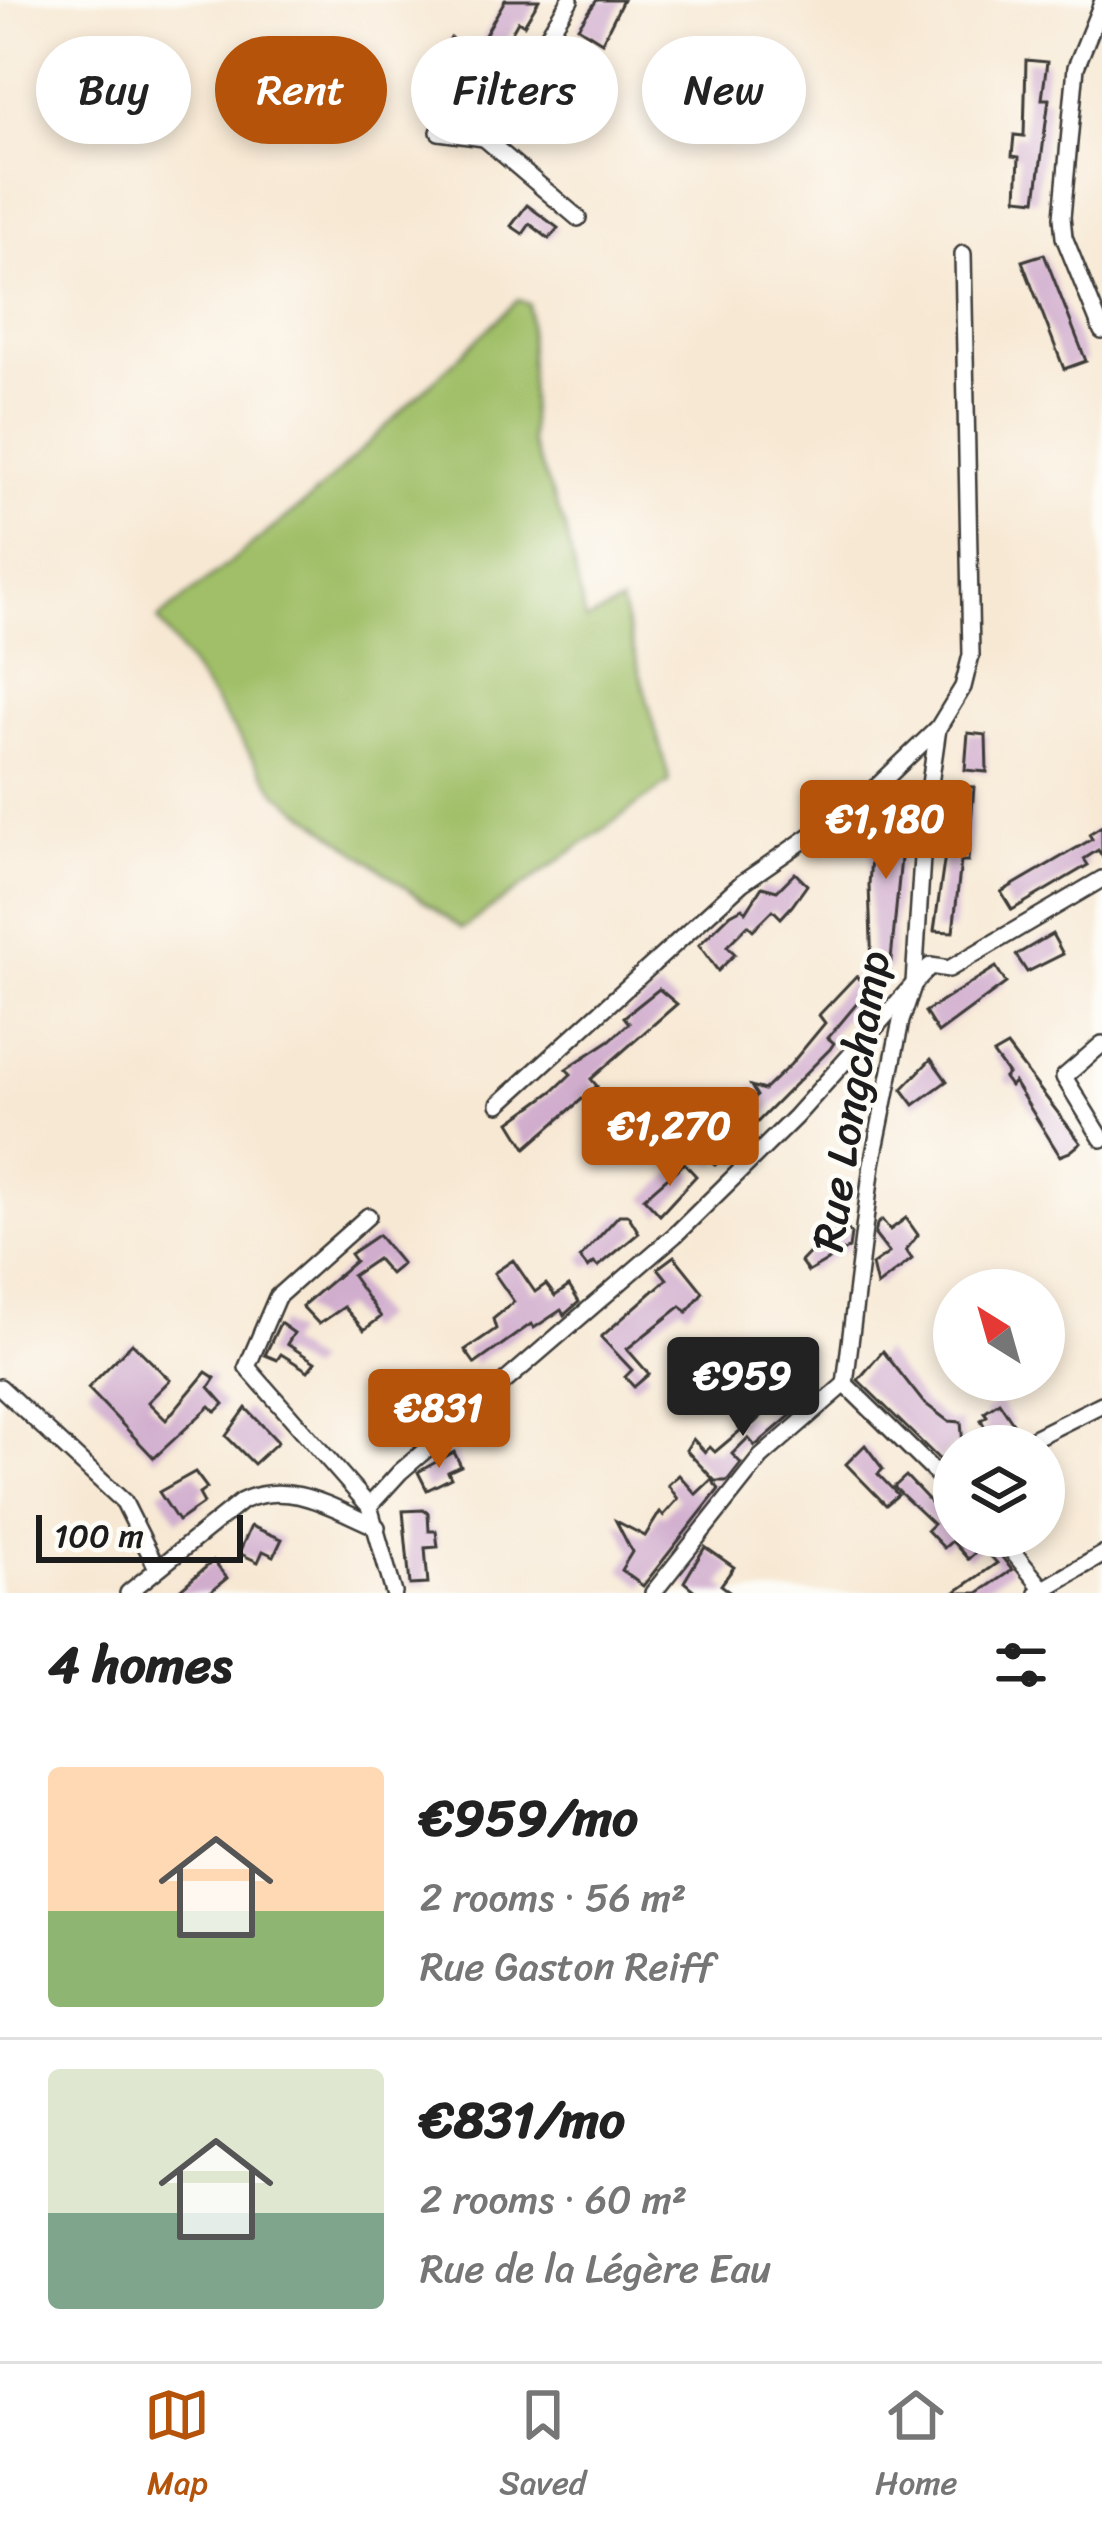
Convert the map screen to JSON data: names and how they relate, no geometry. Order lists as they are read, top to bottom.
{
  "streets": {
    "street": ["Rue Longchamp"]
  },
  "scale_bar": "100 m",
  "north": "top left",
  "page": {
    "chip": [
      "Buy",
      "Rent",
      "Filters",
      "New"
    ],
    "price": [
      "€1,180",
      "€1,270",
      "€959",
      "€831"
    ],
    "scale": "100 m",
    "heading": "4 homes",
    "list": [
      {
        "name": "€959/mo",
        "note": "2 rooms · 56 m² · Rue Gaston Reiff"
      },
      {
        "name": "€831/mo",
        "note": "2 rooms · 60 m² · Rue de la Légère Eau"
      }
    ],
    "tabs": ["Map", "Saved", "Home"]
  }
}
